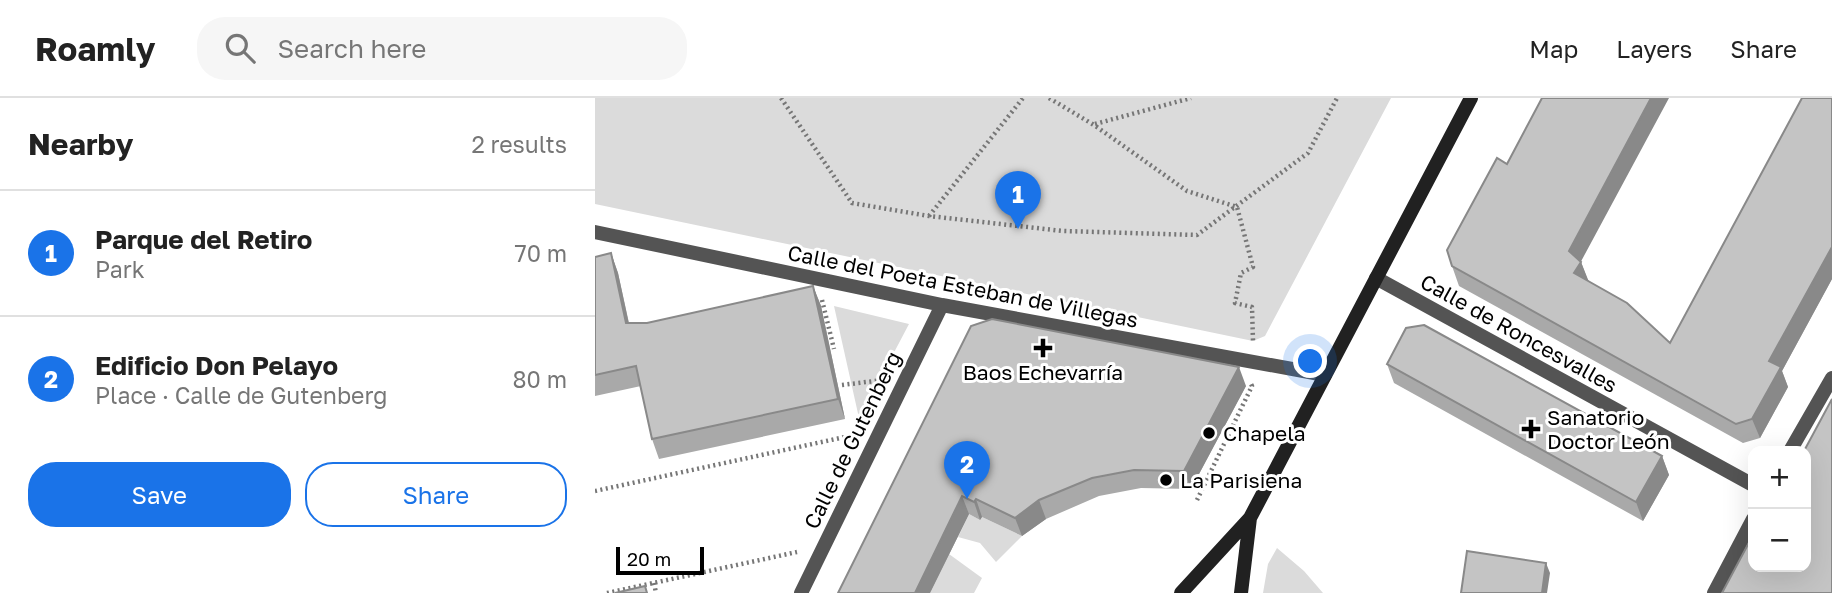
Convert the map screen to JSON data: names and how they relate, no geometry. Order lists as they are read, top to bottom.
{
  "streets": {
    "street": ["Calle del Poeta Esteban de Villegas", "Calle de Roncesvalles", "Calle de Gutenberg"]
  },
  "crossings": [
    ["Calle del Poeta Esteban de Villegas", "Calle de Gutenberg"]
  ],
  "places": {
    "health": ["Baos Echevarría", "Sanatorio Doctor León"],
    "other": ["Chapela", "La Parisiena"]
  },
  "scale_bar": "20 m",
  "page": {
    "header": "Roamly",
    "search": "Search here",
    "nav": ["Map", "Layers", "Share"],
    "heading": ["Nearby", "2 results"],
    "pins": ["1", "2"],
    "list": [
      {
        "mark": "1",
        "name": "Parque del Retiro",
        "note": "Park",
        "value": "70 m"
      },
      {
        "mark": "2",
        "name": "Edificio Don Pelayo",
        "note": "Place · Calle de Gutenberg",
        "value": "80 m"
      }
    ],
    "buttons": ["Save", "Share"],
    "map_buttons": ["+", "−"],
    "scale": "20 m"
  }
}
